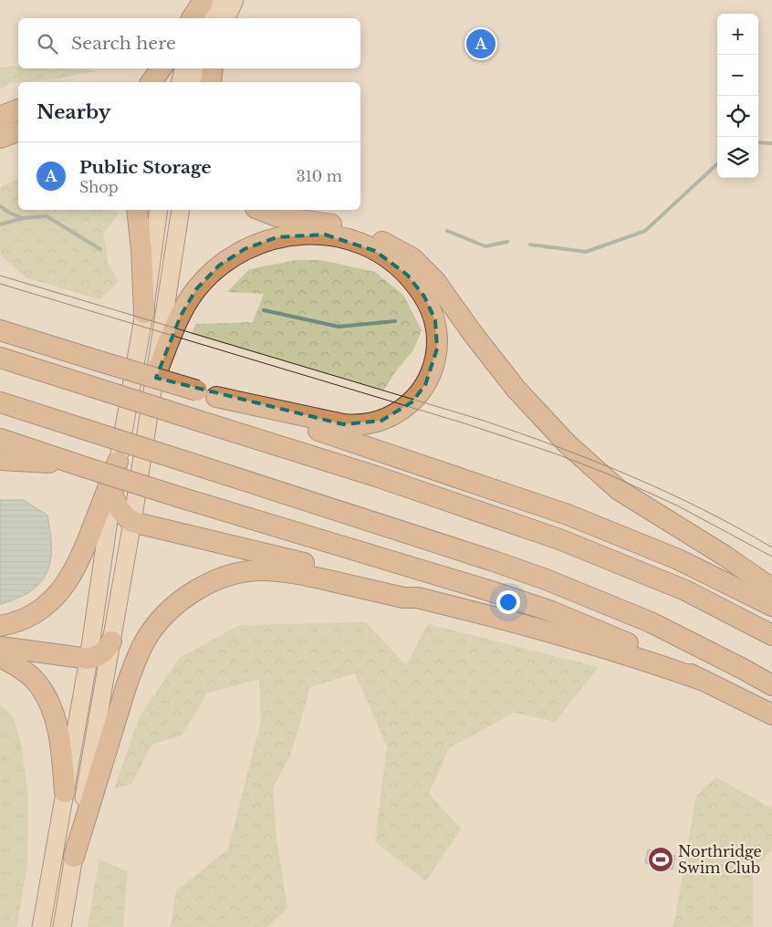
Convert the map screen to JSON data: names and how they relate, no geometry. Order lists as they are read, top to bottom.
{
  "places": {
    "sports": ["Northridge Swim Club"]
  },
  "page": {
    "map_buttons": ["+", "−"],
    "search": "Search here",
    "pins": "A",
    "heading": "Nearby",
    "list": [
      {
        "mark": "A",
        "name": "Public Storage",
        "note": "Shop",
        "value": "310 m"
      }
    ]
  }
}
